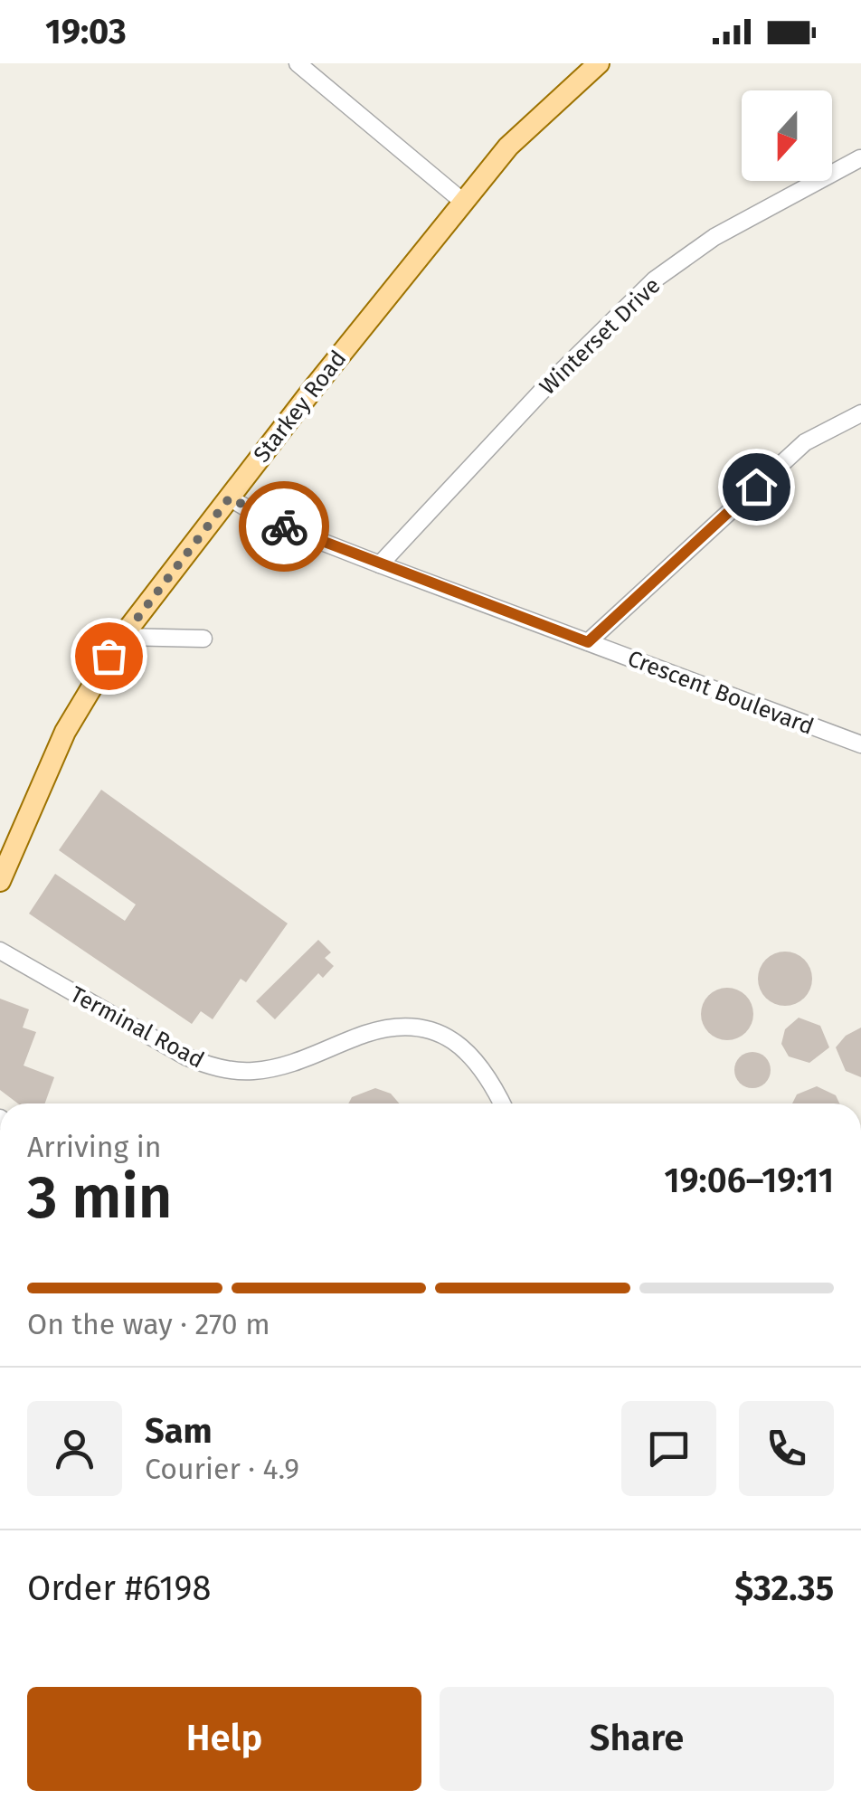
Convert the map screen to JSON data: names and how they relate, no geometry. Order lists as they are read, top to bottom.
{
  "streets": {
    "main road": ["Starkey Road"],
    "street": ["Winterset Drive", "Crescent Boulevard", "Terminal Road"]
  },
  "crossings": [
    ["Winterset Drive", "Crescent Boulevard"],
    ["Starkey Road", "Crescent Boulevard"]
  ],
  "north": "bottom",
  "page": {
    "status": "19:03",
    "heading": ["3 min", "Arriving in", "19:06–19:11"],
    "panel": [
      "Sam",
      "Courier · 4.9",
      "Order #6198",
      "$32.35"
    ],
    "bar": "On the way · 270 m",
    "buttons": ["Help", "Share"]
  }
}
